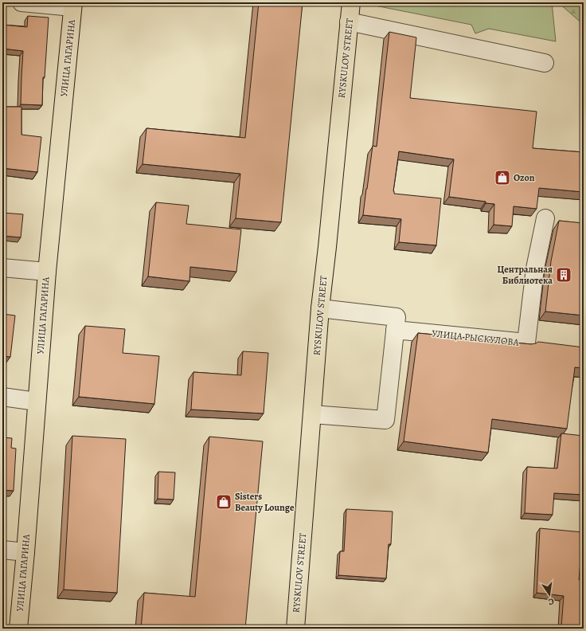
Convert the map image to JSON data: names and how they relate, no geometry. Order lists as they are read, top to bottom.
{
  "streets": {
    "main road": ["УЛИЦА ГАГАРИНА", "RYSKULOV STREET"],
    "street": ["УЛИЦА РЫСКУЛОВА"]
  },
  "places": {
    "shop": ["Ozon", "Sisters Beauty Lounge"],
    "building": ["Центральная Библиотека"]
  },
  "north": "bottom"
}
